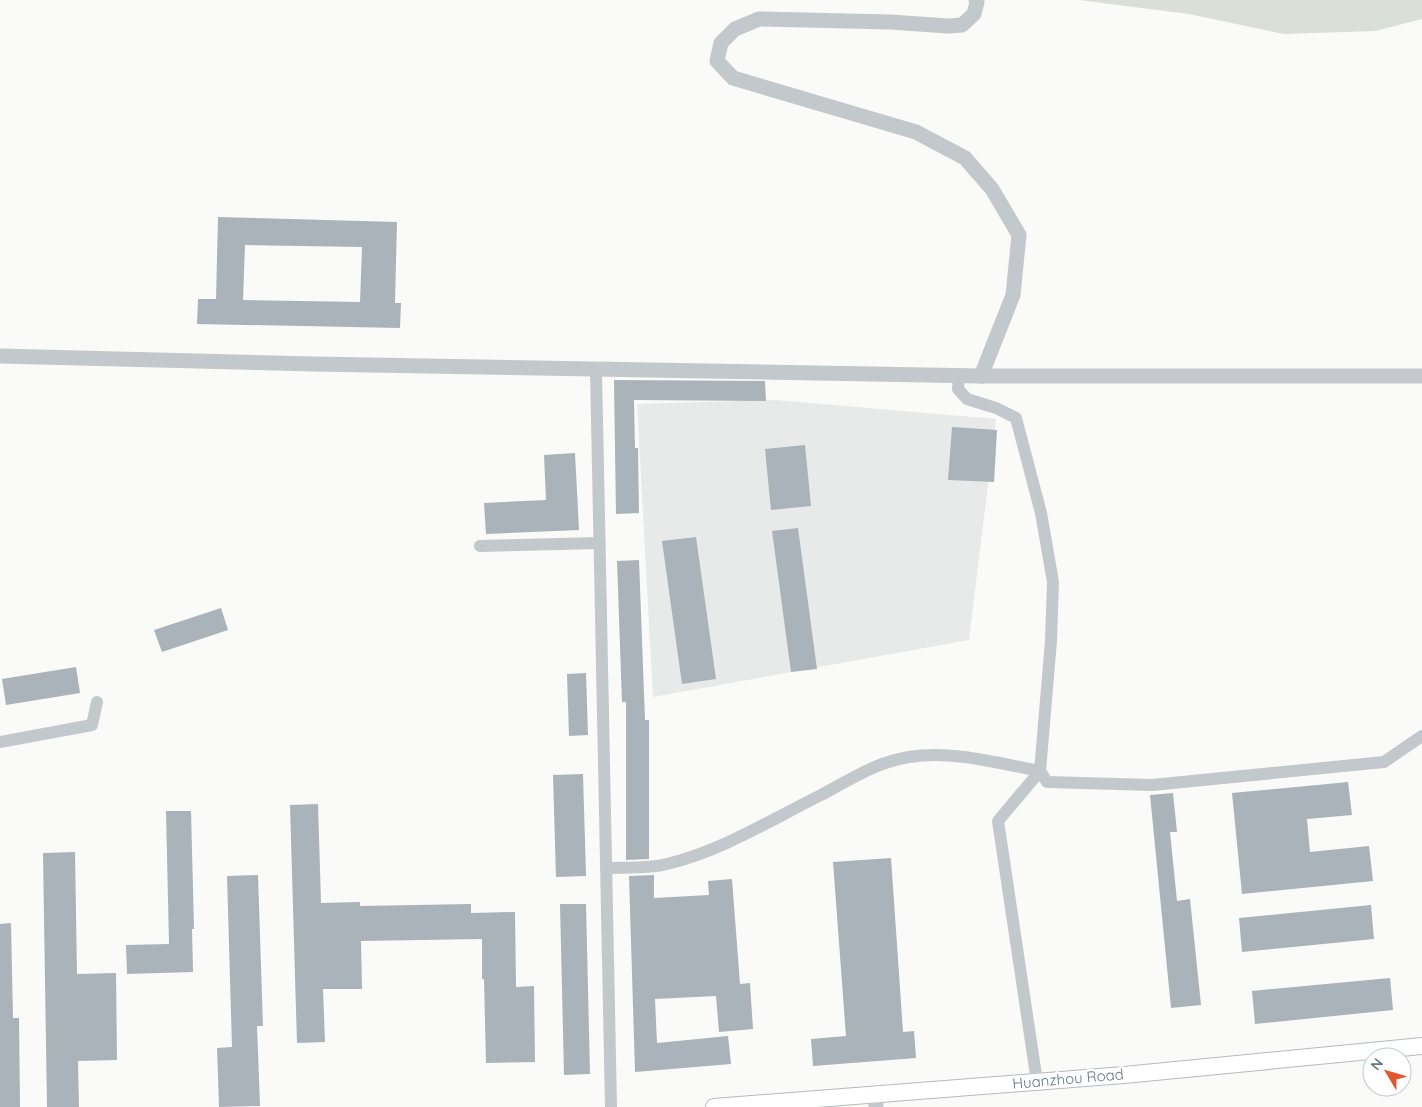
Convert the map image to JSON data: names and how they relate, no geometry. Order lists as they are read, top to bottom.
{
  "streets": {
    "main road": ["Huanzhou Road"]
  },
  "north": "top left"
}
